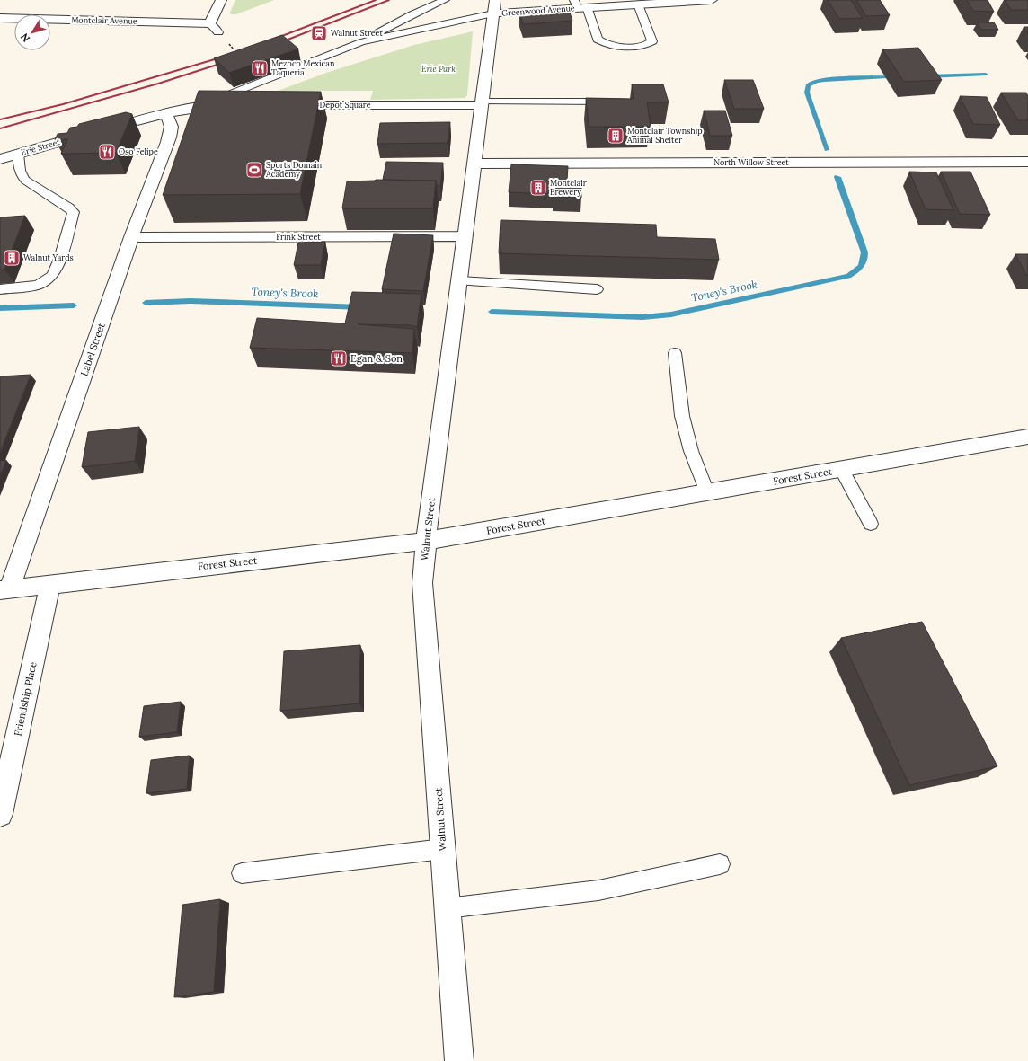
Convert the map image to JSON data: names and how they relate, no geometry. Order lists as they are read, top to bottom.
{
  "streets": {
    "street": [
      "Greenwood Avenue",
      "Montclair Avenue",
      "Depot Square",
      "Erie Street",
      "North Willow Street",
      "Frink Street",
      "Label Street",
      "Forest Street",
      "Walnut Street",
      "Friendship Place"
    ]
  },
  "crossings": [
    ["Greenwood Avenue", "Walnut Street"],
    ["Depot Square", "Walnut Street"],
    ["Erie Street", "Label Street"],
    ["North Willow Street", "Walnut Street"],
    ["Frink Street", "Label Street"],
    ["Frink Street", "Walnut Street"],
    ["Label Street", "Forest Street"],
    ["Forest Street", "Walnut Street"],
    ["Forest Street", "Friendship Place"]
  ],
  "water": ["Toney's Brook"],
  "parks": ["Erie Park"],
  "places": {
    "station": ["Walnut Street"],
    "restaurant": ["Mezoco Mexican Taqueria", "Oso Felipe", "Egan & Son"],
    "building": ["Montclair Township Animal Shelter", "Montclair Brewery", "Walnut Yards"],
    "sports": ["Sports Domain Academy"]
  },
  "north": "bottom left"
}
